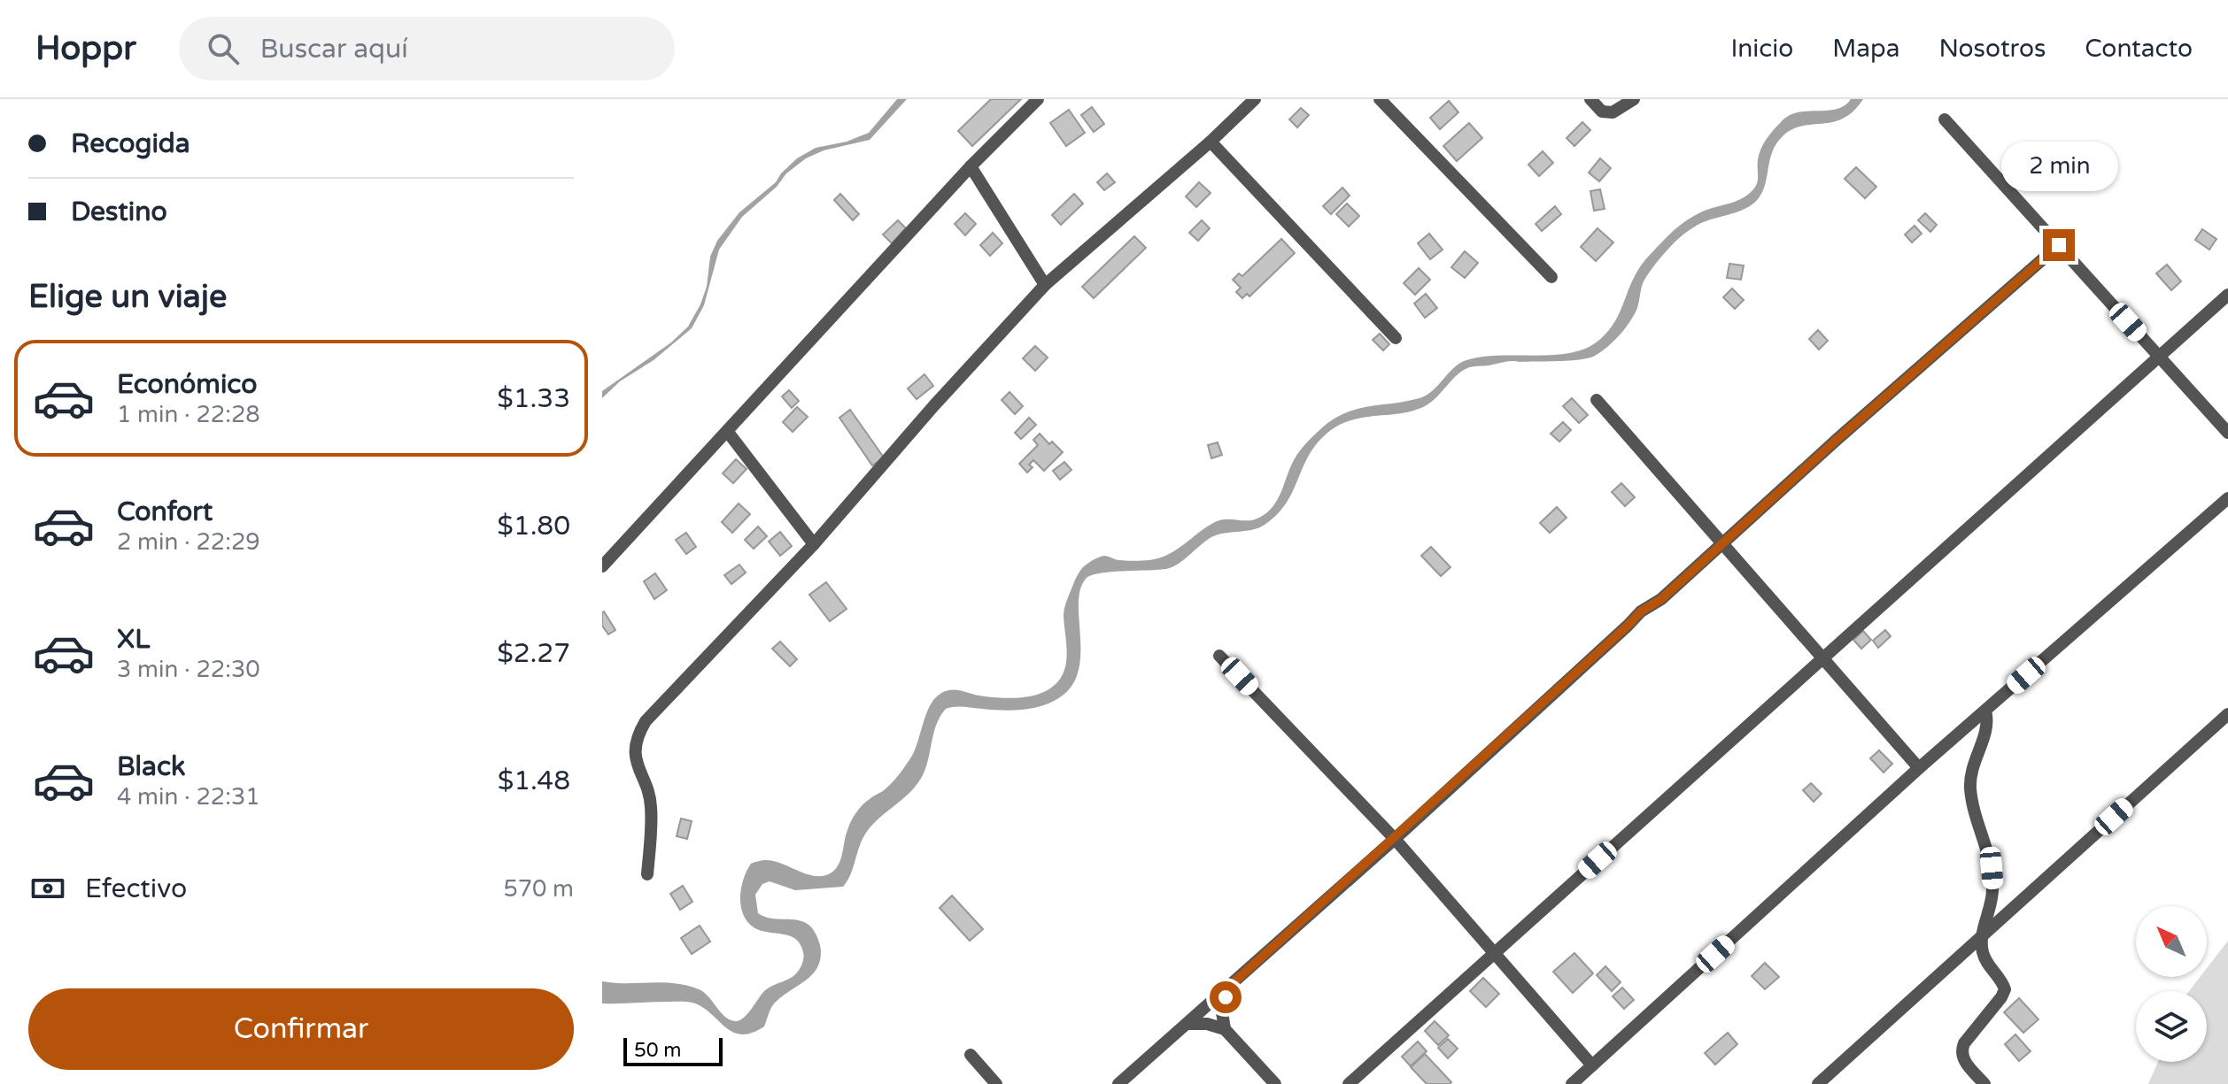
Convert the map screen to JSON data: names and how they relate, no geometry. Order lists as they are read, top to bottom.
{
  "scale_bar": "50 m",
  "north": "top left",
  "page": {
    "header": "Hoppr",
    "search": "Buscar aquí",
    "nav": [
      "Inicio",
      "Mapa",
      "Nosotros",
      "Contacto"
    ],
    "banner": ["Recogida", "Destino"],
    "bubble": "2 min",
    "heading": "Elige un viaje",
    "list": [
      {
        "name": "Económico",
        "note": "1 min · 22:28",
        "value": "$1.33"
      },
      {
        "name": "Confort",
        "note": "2 min · 22:29",
        "value": "$1.80"
      },
      {
        "name": "XL",
        "note": "3 min · 22:30",
        "value": "$2.27"
      },
      {
        "name": "Black",
        "note": "4 min · 22:31",
        "value": "$1.48"
      }
    ],
    "pay": ["Efectivo", "570 m"],
    "buttons": "Confirmar",
    "scale": "50 m"
  }
}
